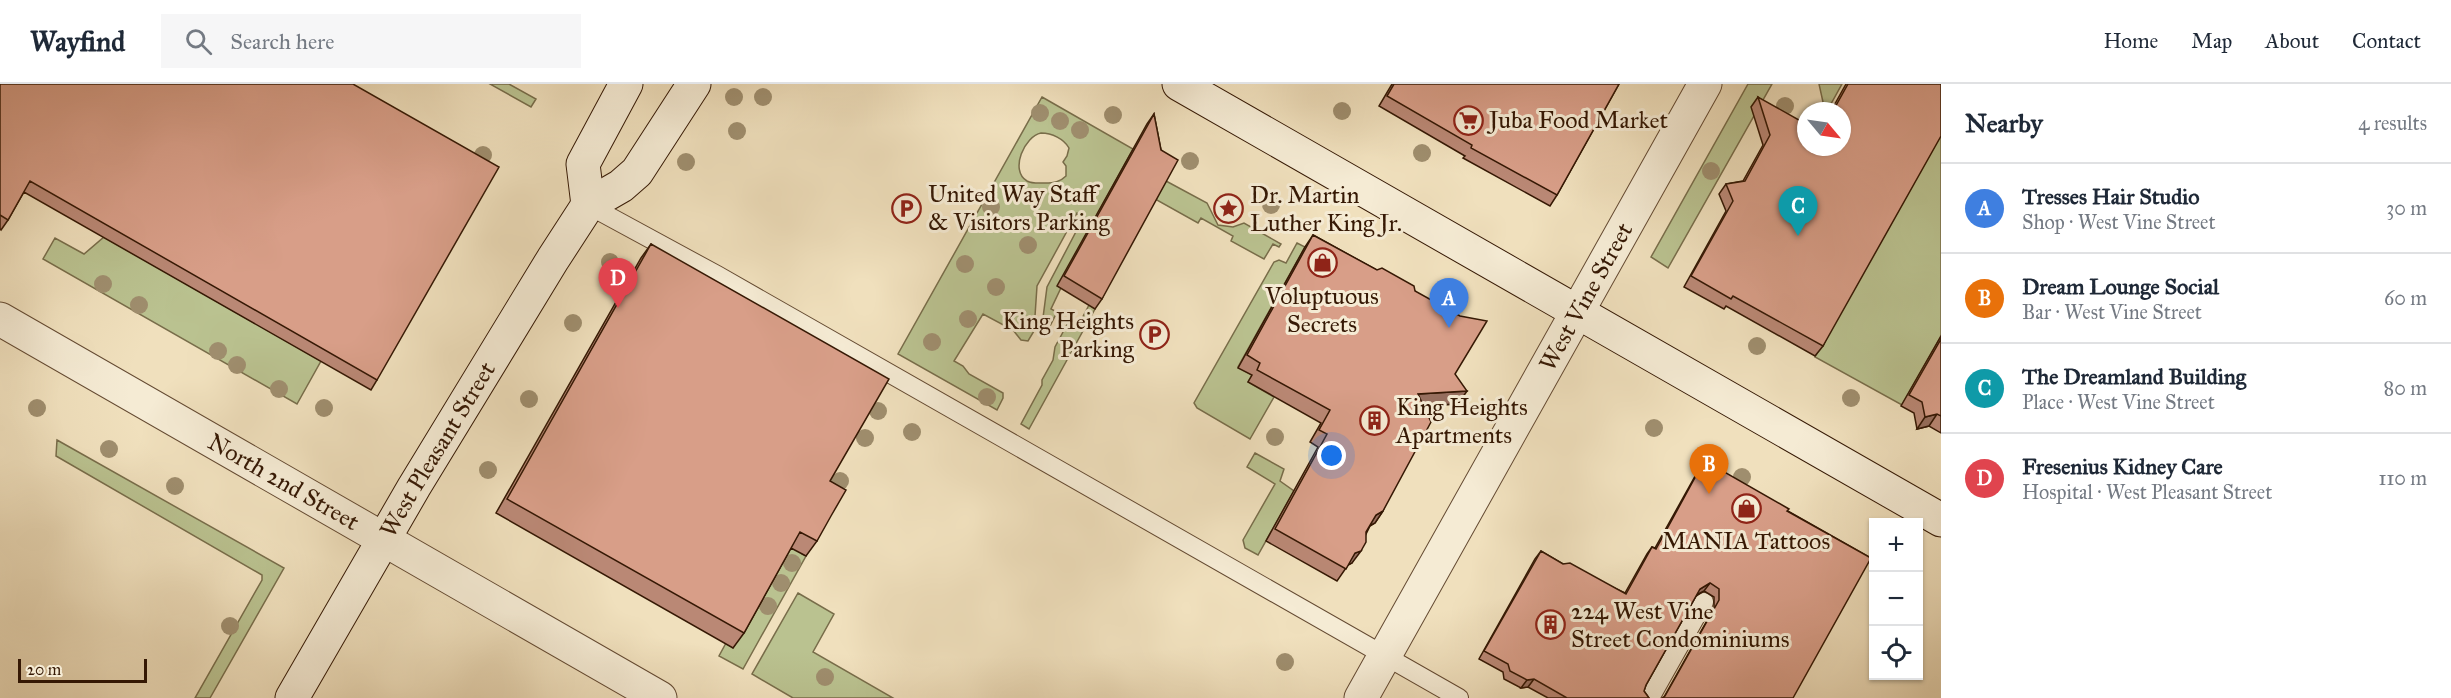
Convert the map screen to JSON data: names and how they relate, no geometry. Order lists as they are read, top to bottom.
{
  "streets": {
    "street": ["West Vine Street", "West Pleasant Street", "North 2nd Street"]
  },
  "crossings": [
    ["West Pleasant Street", "North 2nd Street"]
  ],
  "places": {
    "supermarket": ["Juba Food Market"],
    "parking": ["United Way Staff & Visitors Parking", "King Heights Parking"],
    "place": ["Dr. Martin Luther King Jr."],
    "shop": ["Voluptuous Secrets", "MANIA Tattoos"],
    "building": ["King Heights Apartments", "224 West Vine Street Condominiums"]
  },
  "scale_bar": "20 m",
  "north": "bottom right",
  "page": {
    "header": "Wayfind",
    "search": "Search here",
    "nav": [
      "Home",
      "Map",
      "About",
      "Contact"
    ],
    "heading": ["Nearby", "4 results"],
    "list": [
      {
        "mark": "A",
        "name": "Tresses Hair Studio",
        "note": "Shop · West Vine Street",
        "value": "30 m"
      },
      {
        "mark": "B",
        "name": "Dream Lounge Social",
        "note": "Bar · West Vine Street",
        "value": "60 m"
      },
      {
        "mark": "C",
        "name": "The Dreamland Building",
        "note": "Place · West Vine Street",
        "value": "80 m"
      },
      {
        "mark": "D",
        "name": "Fresenius Kidney Care",
        "note": "Hospital · West Pleasant Street",
        "value": "110 m"
      }
    ],
    "pins": [
      "C",
      "D",
      "A",
      "B"
    ],
    "map_buttons": ["+", "−"],
    "scale": "20 m"
  }
}
